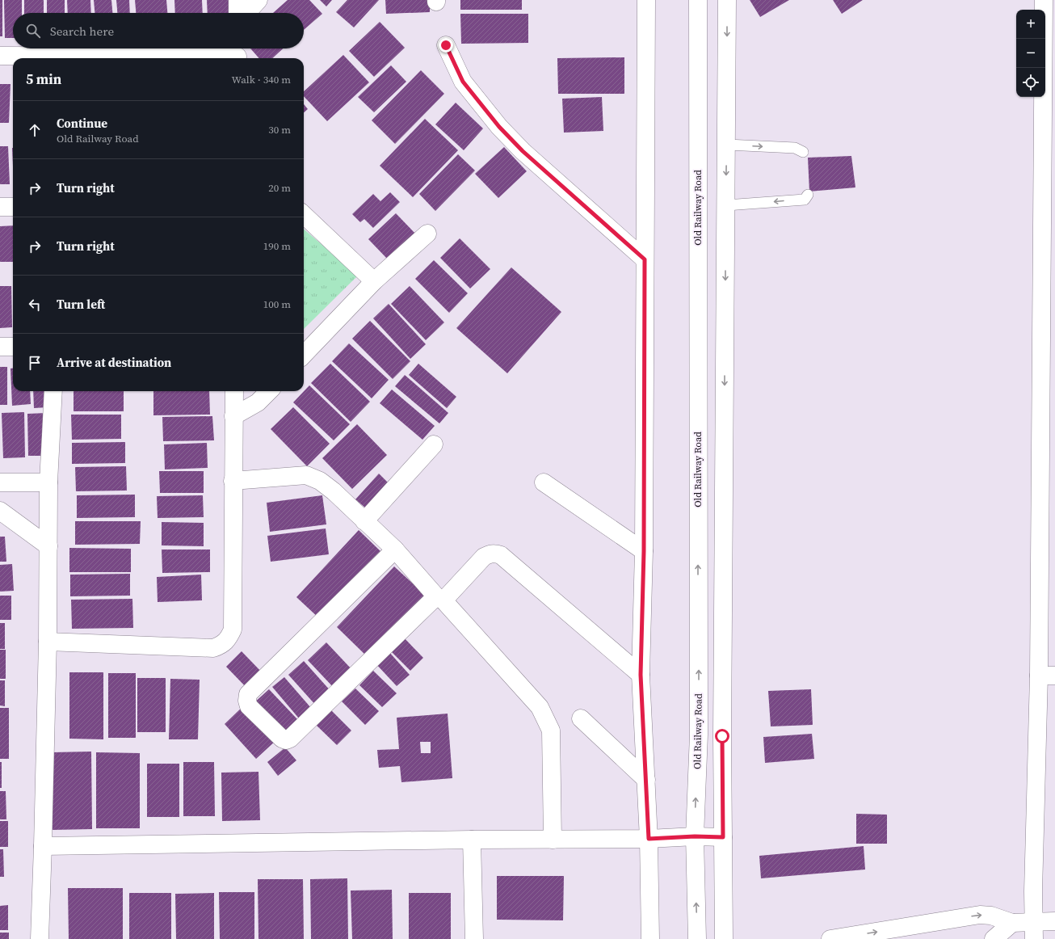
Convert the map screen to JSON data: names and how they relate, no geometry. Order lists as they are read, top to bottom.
{
  "streets": {
    "street": ["Old Railway Road"]
  },
  "page": {
    "map_buttons": ["+", "−"],
    "search": "Search here",
    "heading": ["5 min", "Walk · 340 m"],
    "list": [
      ["Continue", "Old Railway Road", "30 m"],
      ["Turn right", "20 m"],
      ["Turn right", "190 m"],
      ["Turn left", "100 m"],
      "Arrive at destination"
    ]
  }
}
